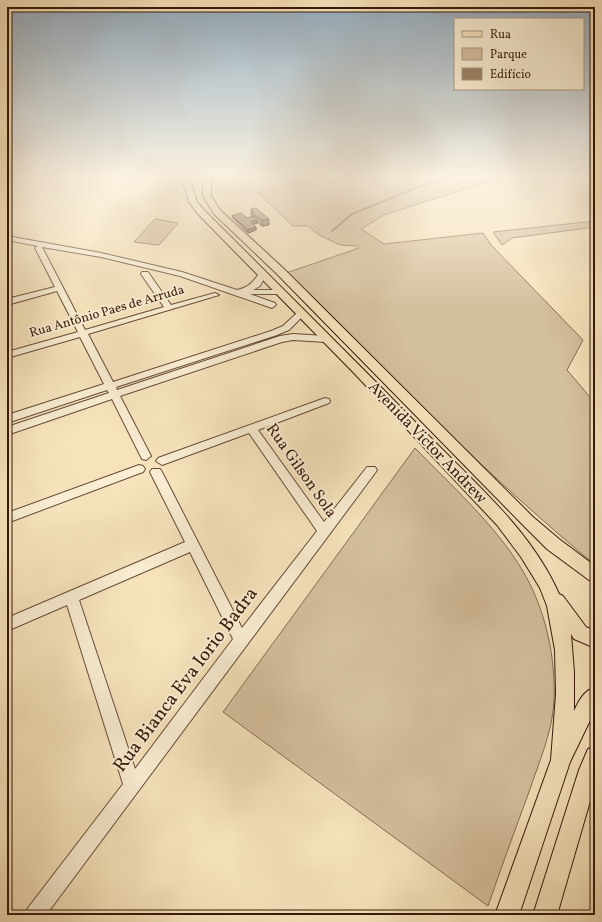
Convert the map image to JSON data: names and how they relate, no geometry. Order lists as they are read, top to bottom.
{
  "streets": {
    "main road": ["Avenida Victor Andrew"],
    "street": ["Rua Antônio Paes de Arruda", "Rua Gilson Sola", "Rua Bianca Eva Iorio Badra"]
  },
  "crossings": [
    ["Rua Gilson Sola", "Rua Bianca Eva Iorio Badra"]
  ],
  "legend": ["Rua", "Parque", "Edifício"]
}
